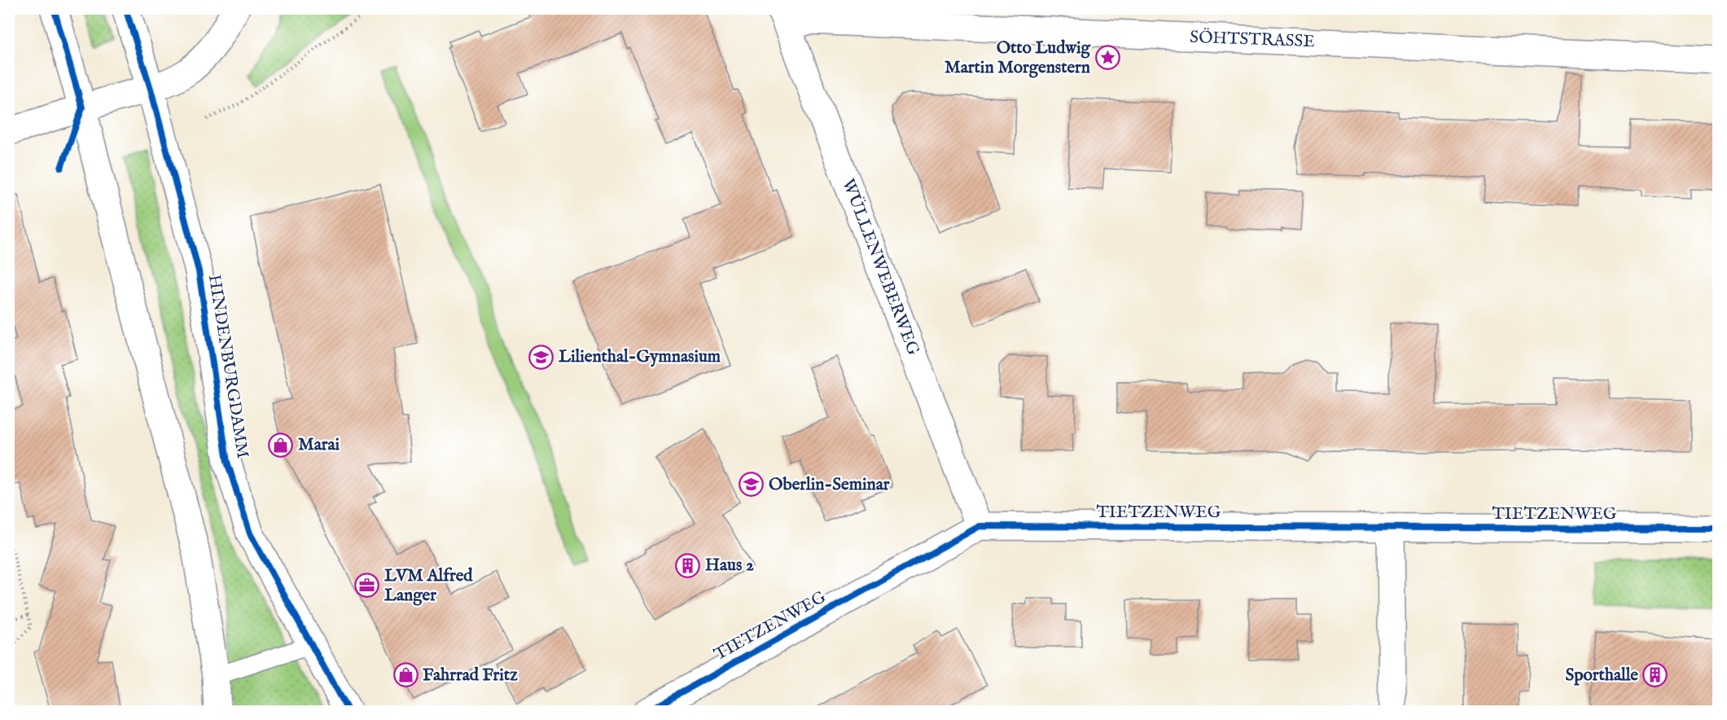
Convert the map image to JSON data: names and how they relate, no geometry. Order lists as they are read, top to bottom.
{
  "streets": {
    "street": [
      "SÖHTSTRASSE",
      "WÜLLENWEBERWEG",
      "HINDENBURGDAMM",
      "TIETZENWEG"
    ]
  },
  "crossings": [
    ["SÖHTSTRASSE", "WÜLLENWEBERWEG"],
    ["WÜLLENWEBERWEG", "TIETZENWEG"]
  ],
  "places": {
    "place": ["Otto Ludwig Martin Morgenstern"],
    "school or university": ["Lilienthal-Gymnasium", "Oberlin-Seminar"],
    "shop": ["Marai", "Fahrrad Fritz"],
    "building": ["Haus 2", "Sporthalle"],
    "office": ["LVM Alfred Langer"]
  }
}
